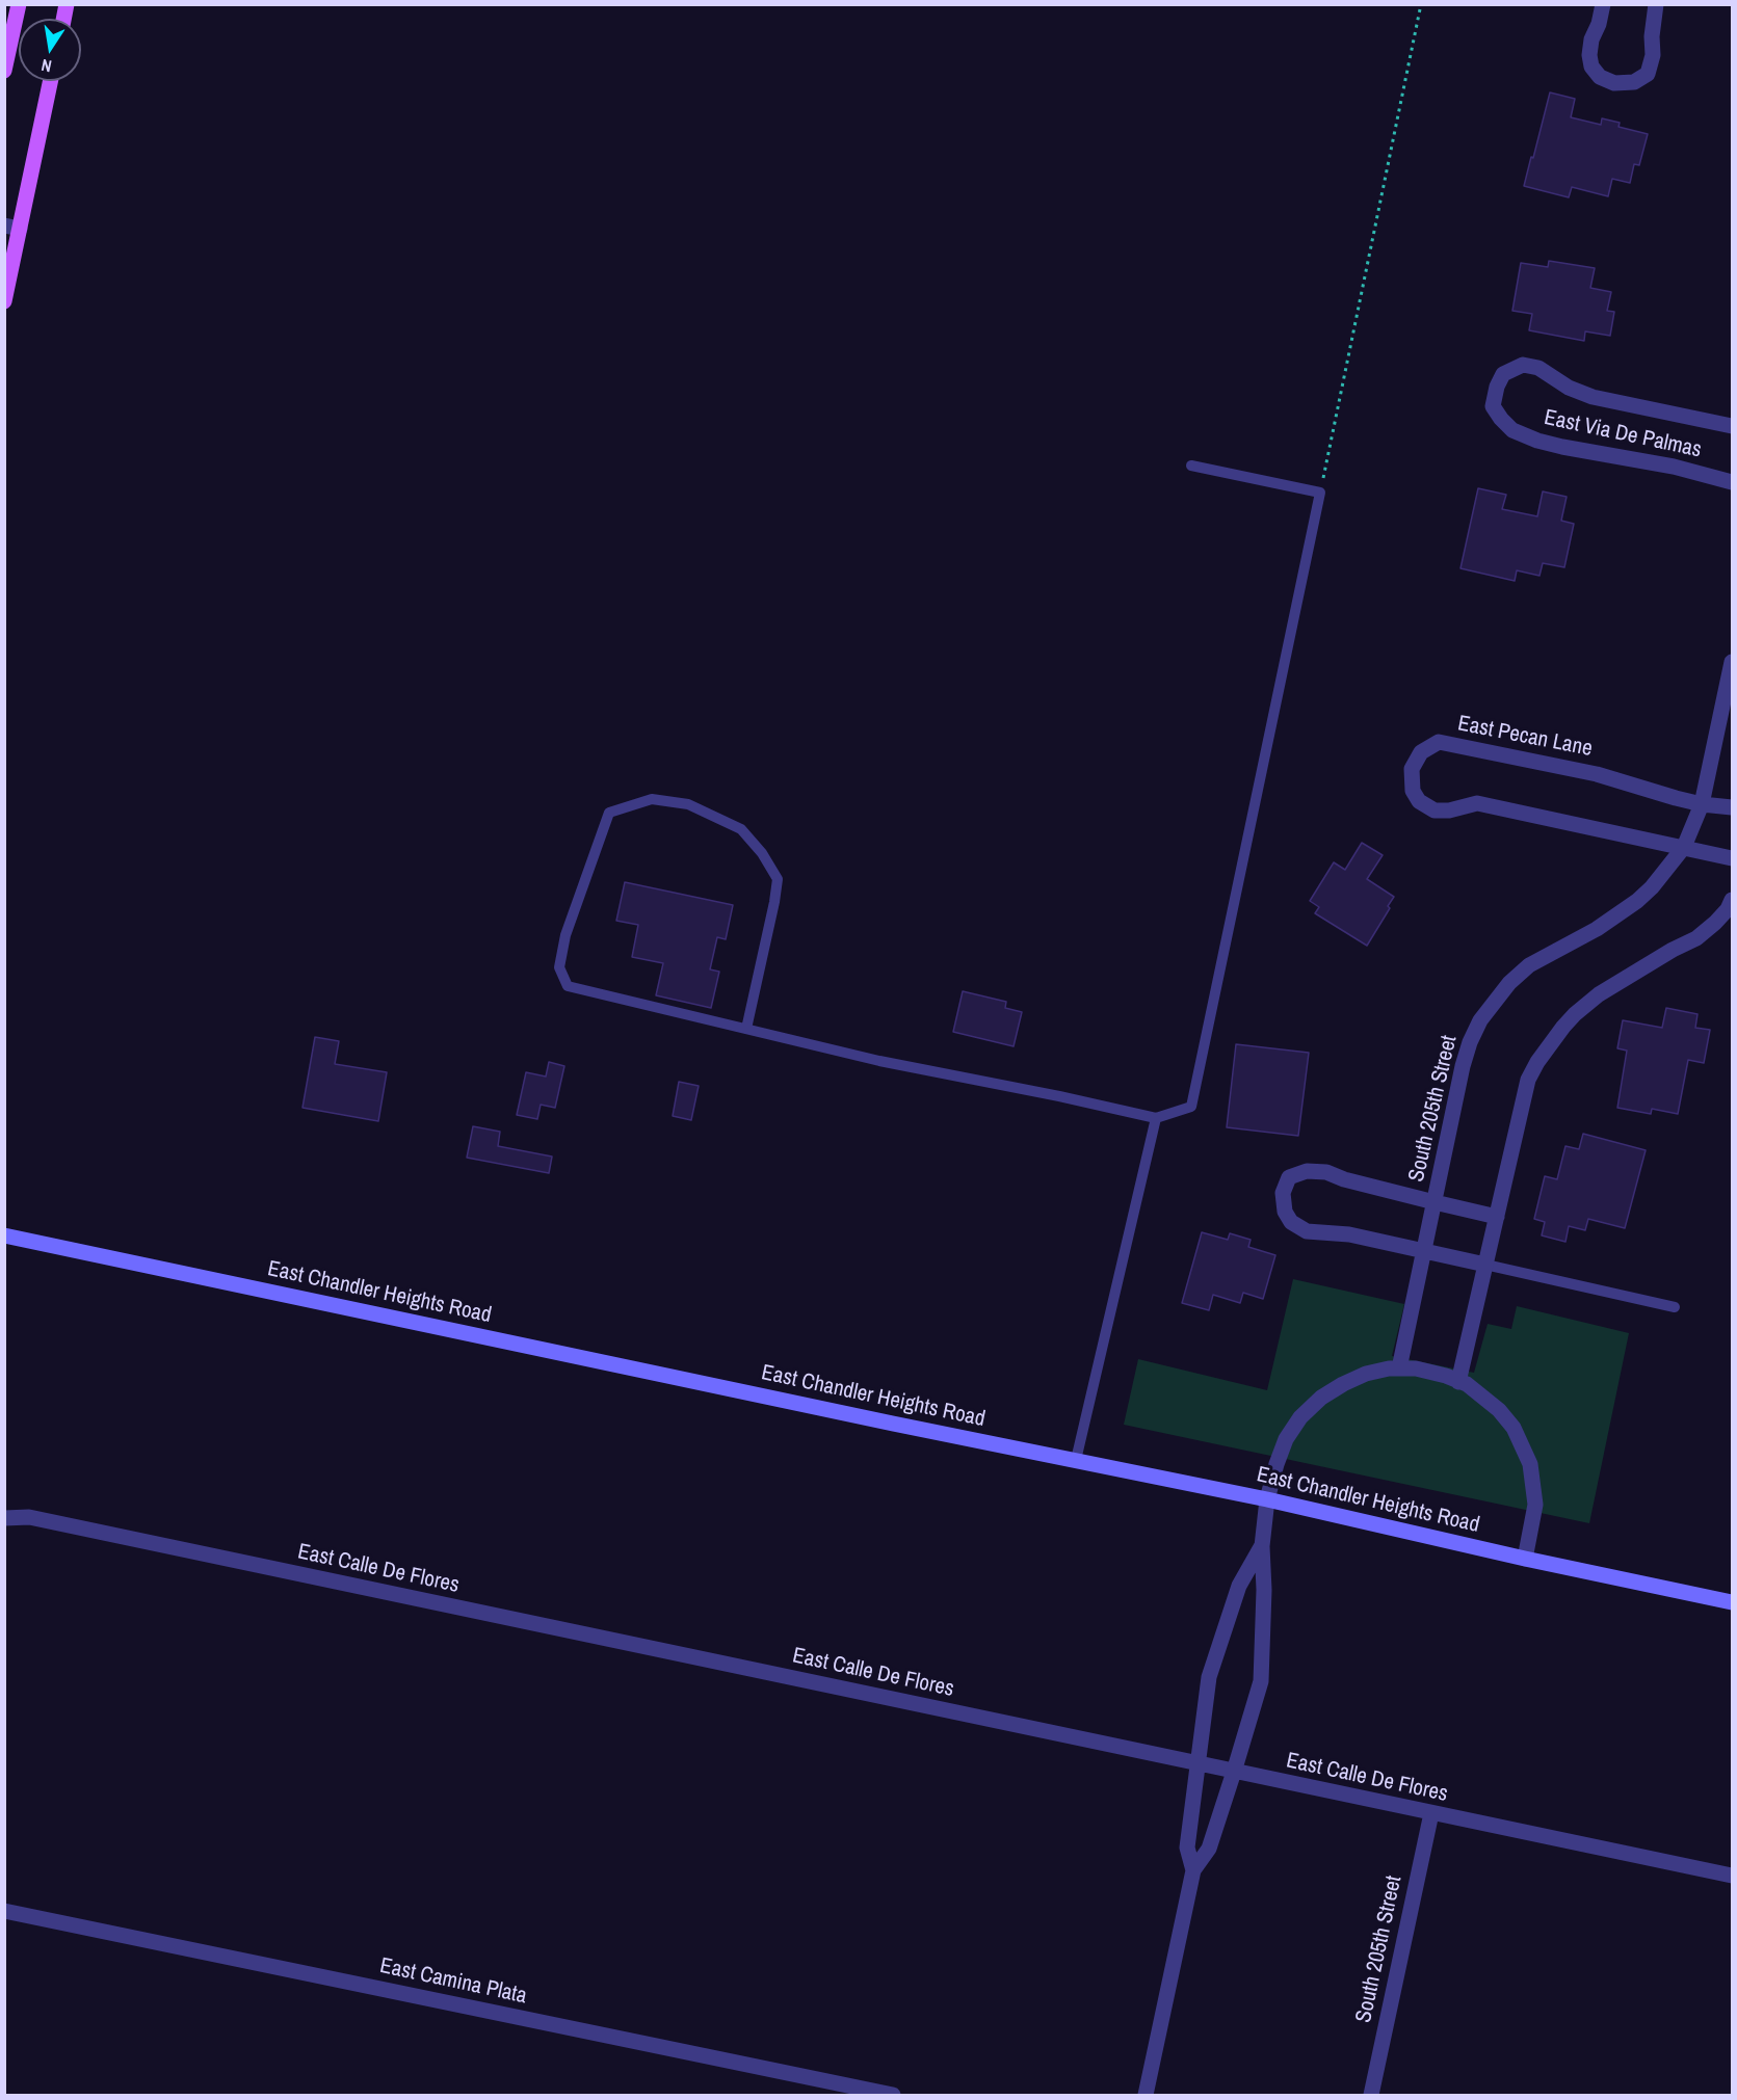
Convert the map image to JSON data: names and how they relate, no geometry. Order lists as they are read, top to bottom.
{
  "streets": {
    "main road": ["East Chandler Heights Road"],
    "street": [
      "East Via De Palmas",
      "East Pecan Lane",
      "South 205th Street",
      "East Calle De Flores",
      "East Camina Plata"
    ]
  },
  "crossings": [
    ["East Pecan Lane", "South 205th Street"],
    ["South 205th Street", "East Calle De Flores"]
  ],
  "north": "bottom"
}
